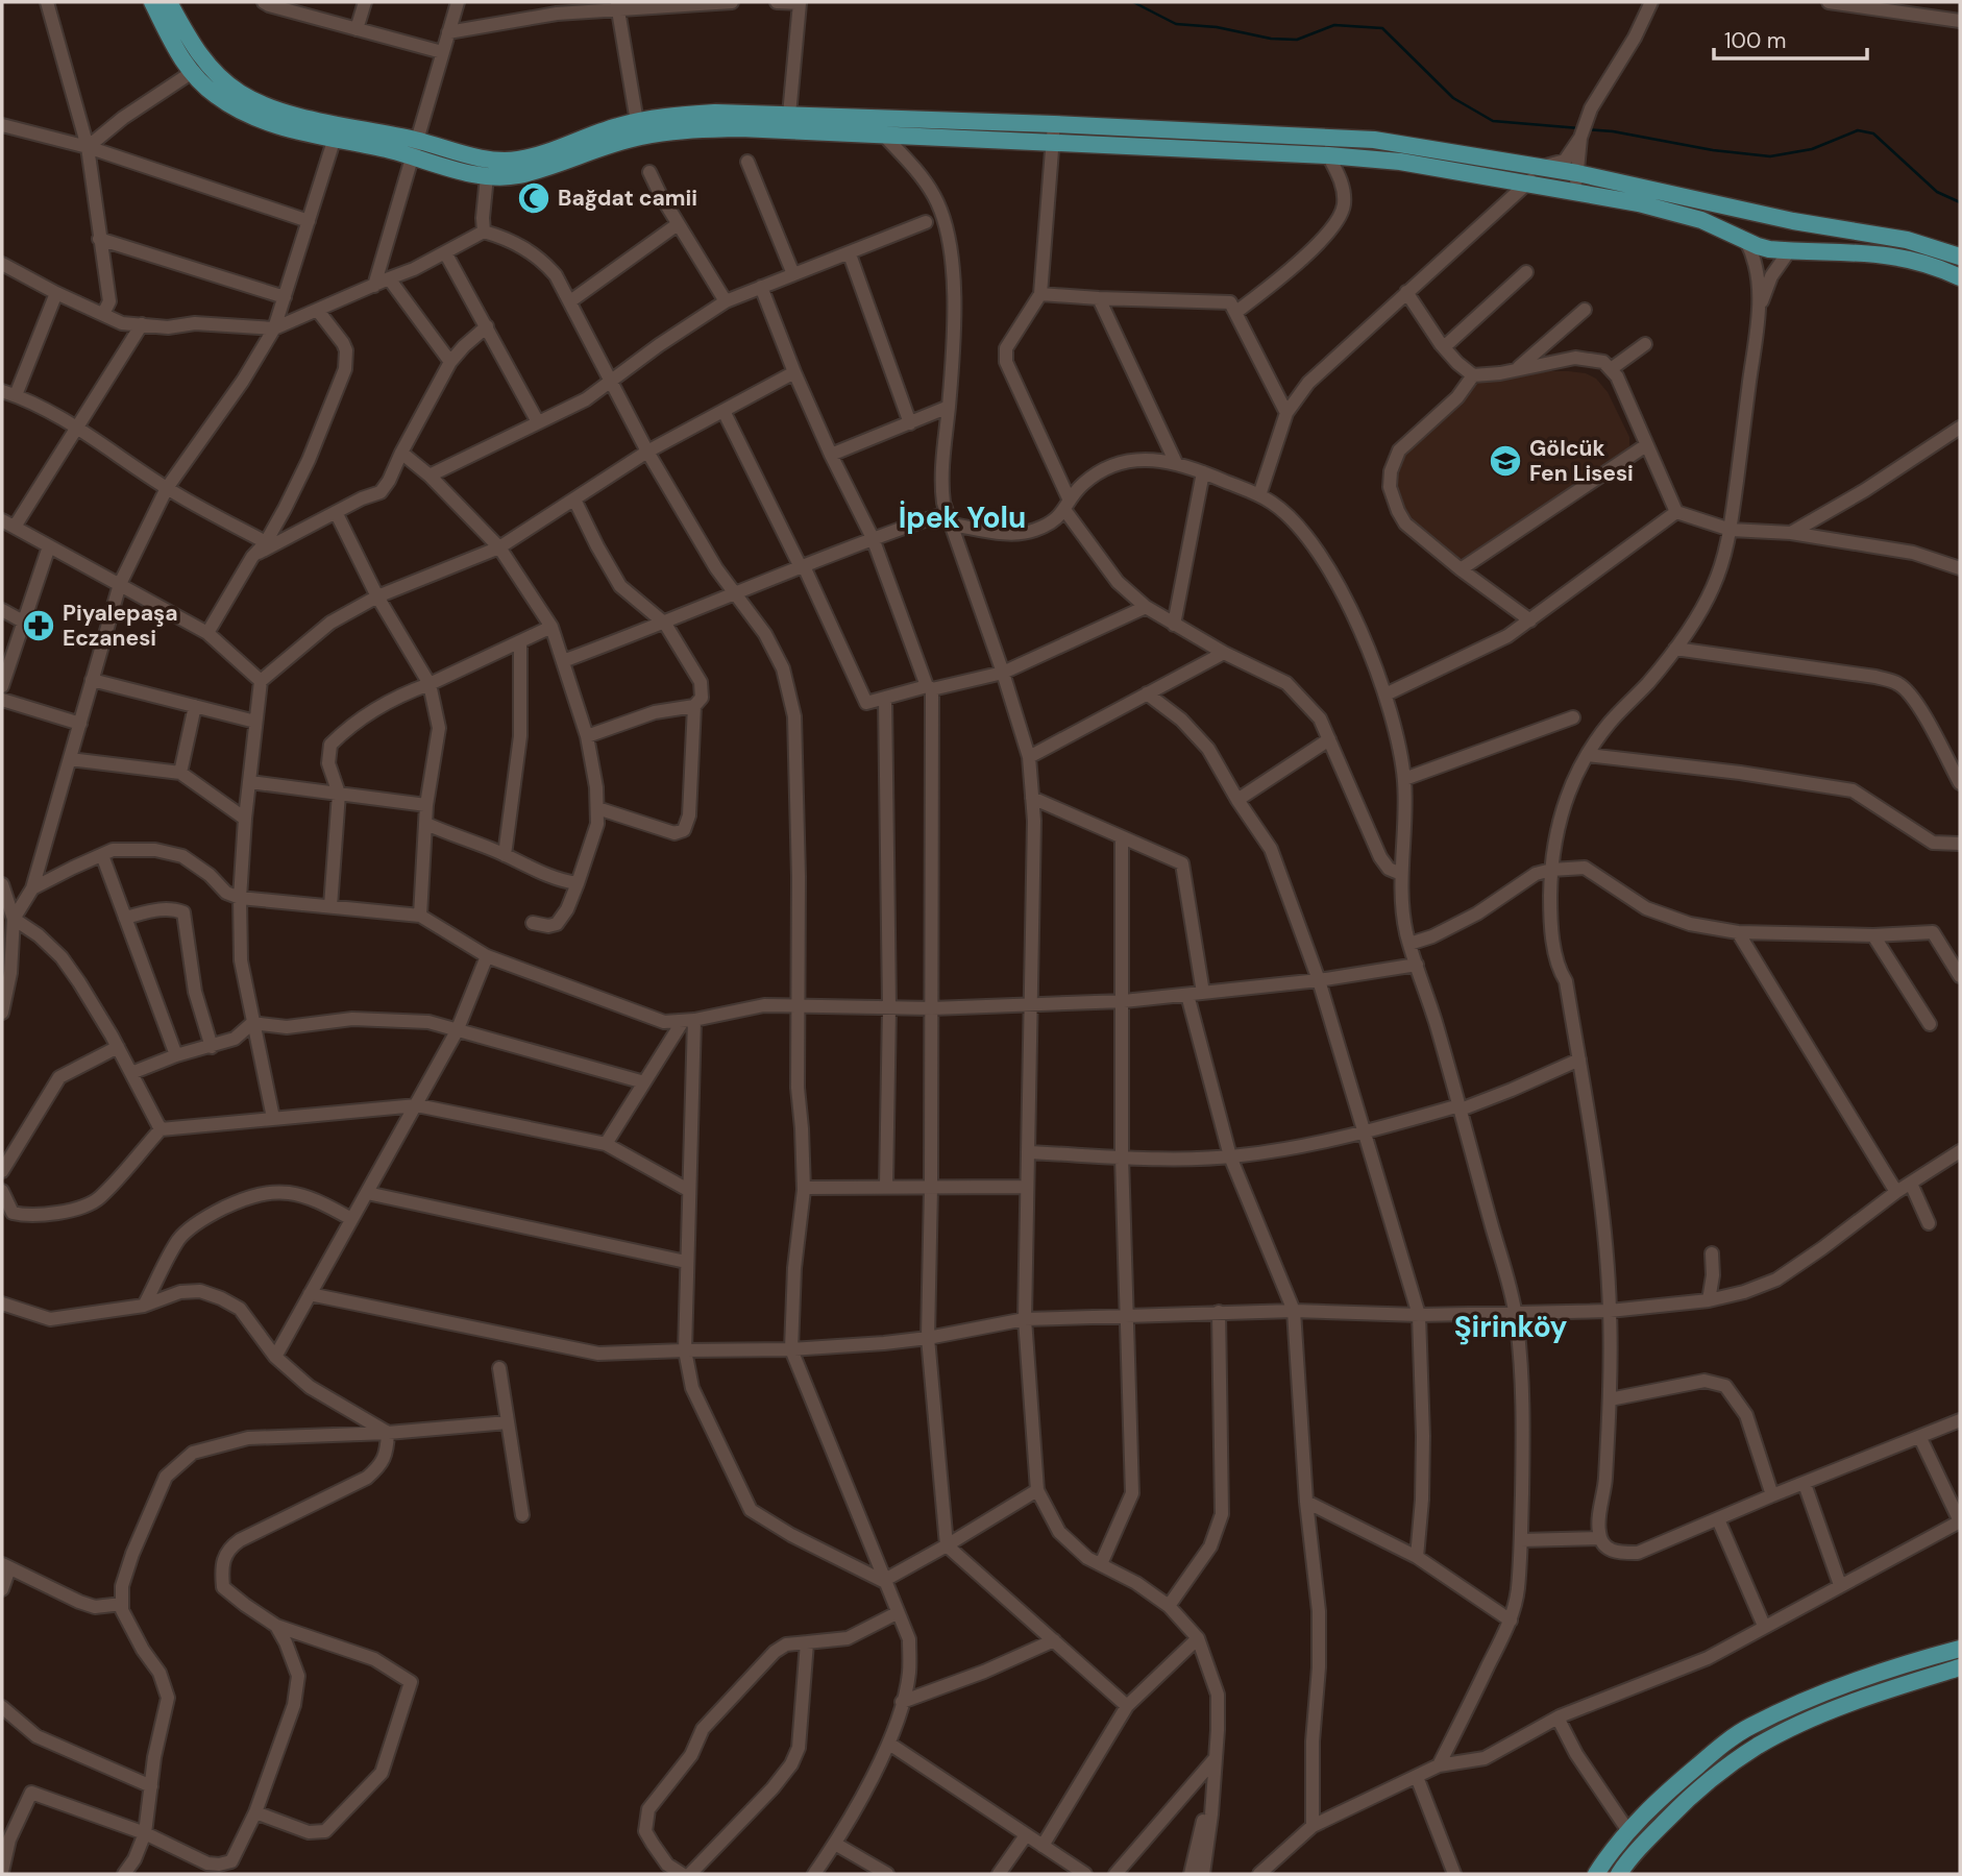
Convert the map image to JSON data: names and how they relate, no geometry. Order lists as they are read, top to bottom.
{
  "districts": ["İpek Yolu", "Şirinköy"],
  "places": {
    "mosque": ["Bağdat camii"],
    "school or university": ["Gölcük Fen Lisesi"],
    "pharmacy": ["Piyalepaşa Eczanesi"]
  },
  "scale_bar": "100 m"
}
